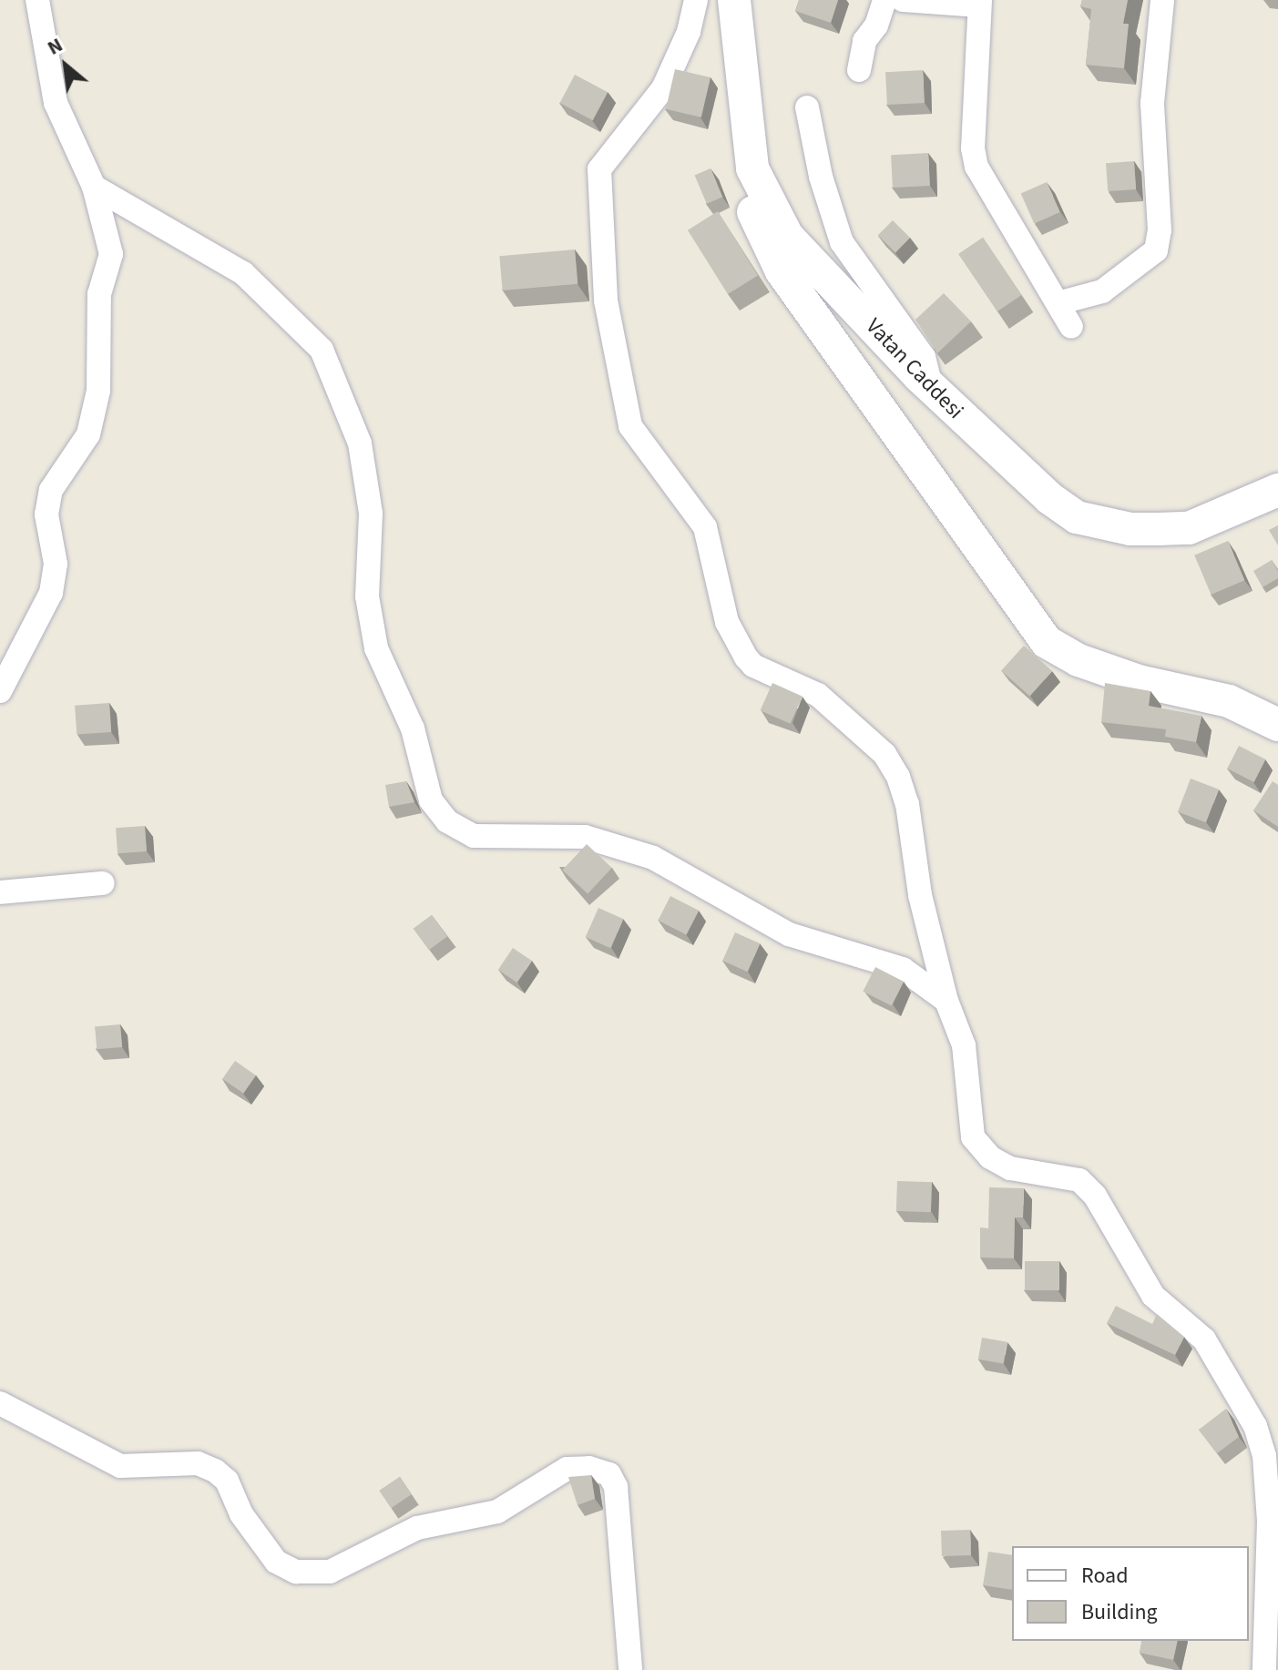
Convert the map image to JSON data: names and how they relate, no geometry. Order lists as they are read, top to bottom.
{
  "streets": {
    "street": ["Vatan Caddesi"]
  },
  "legend": ["Road", "Building"],
  "north": "top left"
}
